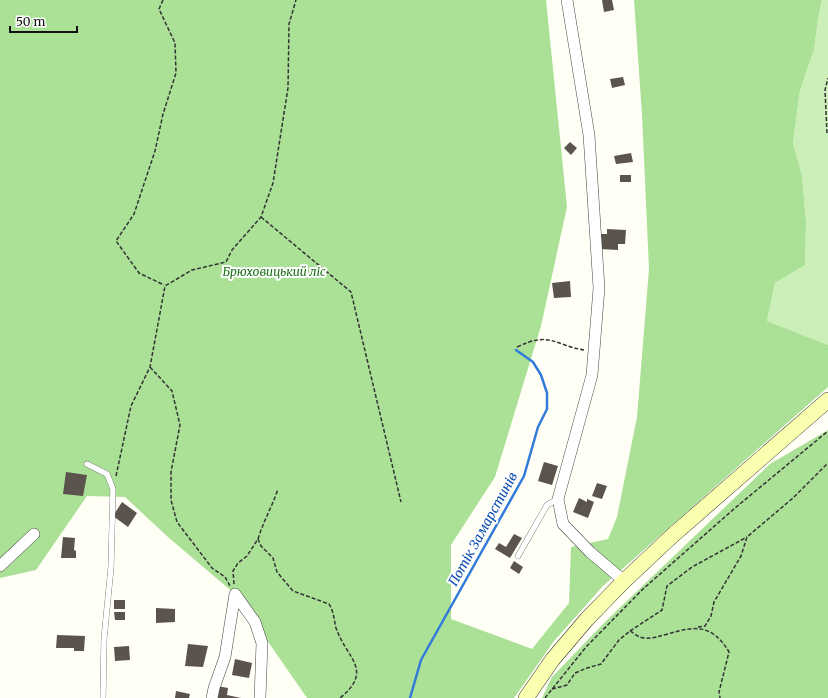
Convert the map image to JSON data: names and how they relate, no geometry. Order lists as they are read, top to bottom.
{
  "water": ["Потік Замарстинів"],
  "parks": ["Брюховицький ліс"],
  "scale_bar": "50 m"
}
